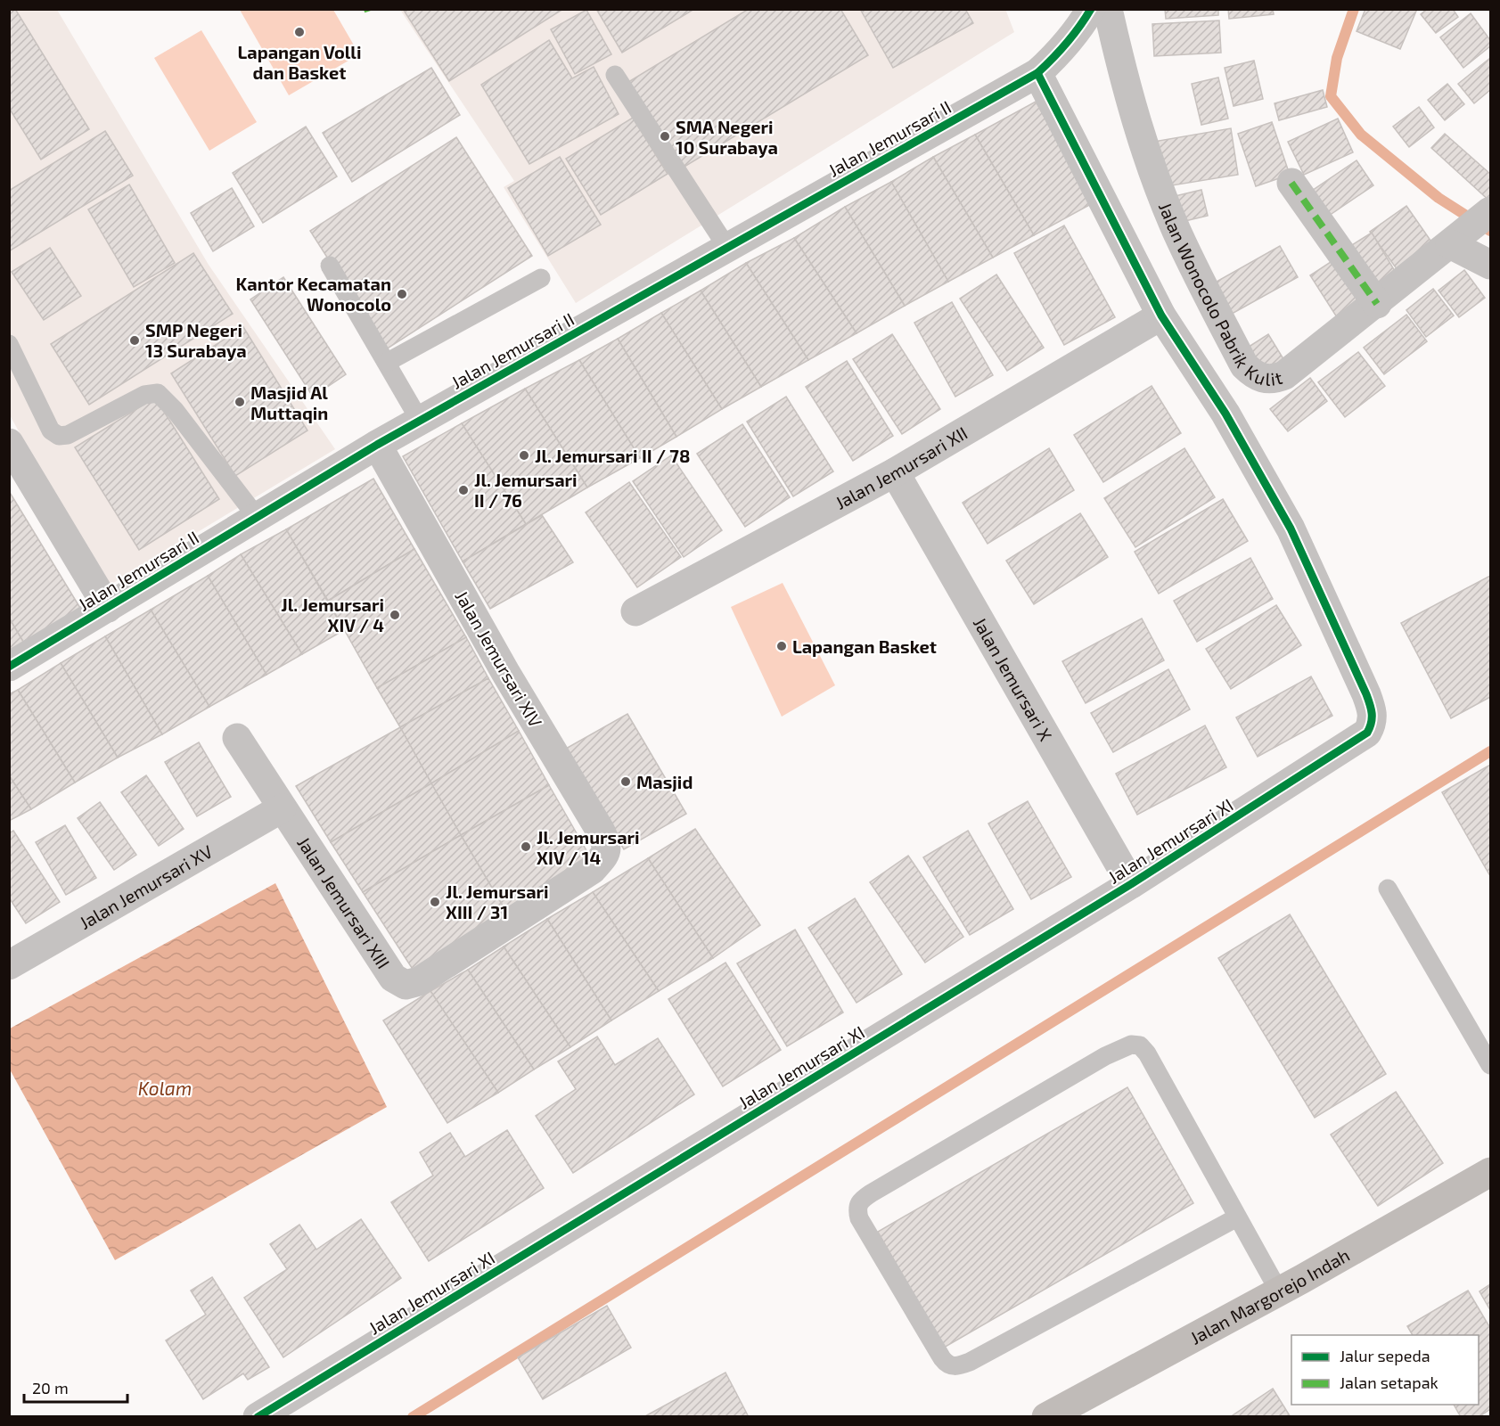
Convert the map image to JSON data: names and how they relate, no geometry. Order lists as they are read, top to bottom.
{
  "streets": {
    "main road": ["Jalan Margorejo Indah"],
    "street": [
      "Jalan Jemursari II",
      "Jalan Wonocolo Pabrik Kulit",
      "Jalan Jemursari XII",
      "Jalan Jemursari XIV",
      "Jalan Jemursari X",
      "Jalan Jemursari XI",
      "Jalan Jemursari XV",
      "Jalan Jemursari XIII"
    ]
  },
  "crossings": [
    ["Jalan Jemursari II", "Jalan Jemursari XIV"],
    ["Jalan Jemursari XII", "Jalan Jemursari X"],
    ["Jalan Jemursari XII", "Jalan Jemursari XI"],
    ["Jalan Jemursari XIV", "Jalan Jemursari XIII"],
    ["Jalan Jemursari X", "Jalan Jemursari XI"],
    ["Jalan Jemursari XV", "Jalan Jemursari XIII"]
  ],
  "water": ["Kolam"],
  "places": [
    "Lapangan Volli dan Basket",
    "SMA Negeri 10 Surabaya",
    "Kantor Kecamatan Wonocolo",
    "SMP Negeri 13 Surabaya",
    "Masjid Al Muttaqin",
    "Jl. Jemursari II / 78",
    "Jl. Jemursari II / 76",
    "Jl. Jemursari XIV / 4",
    "Lapangan Basket",
    "Masjid",
    "Jl. Jemursari XIV / 14",
    "Jl. Jemursari XIII / 31"
  ],
  "legend": ["Jalur sepeda", "Jalan setapak"],
  "scale_bar": "20 m"
}
